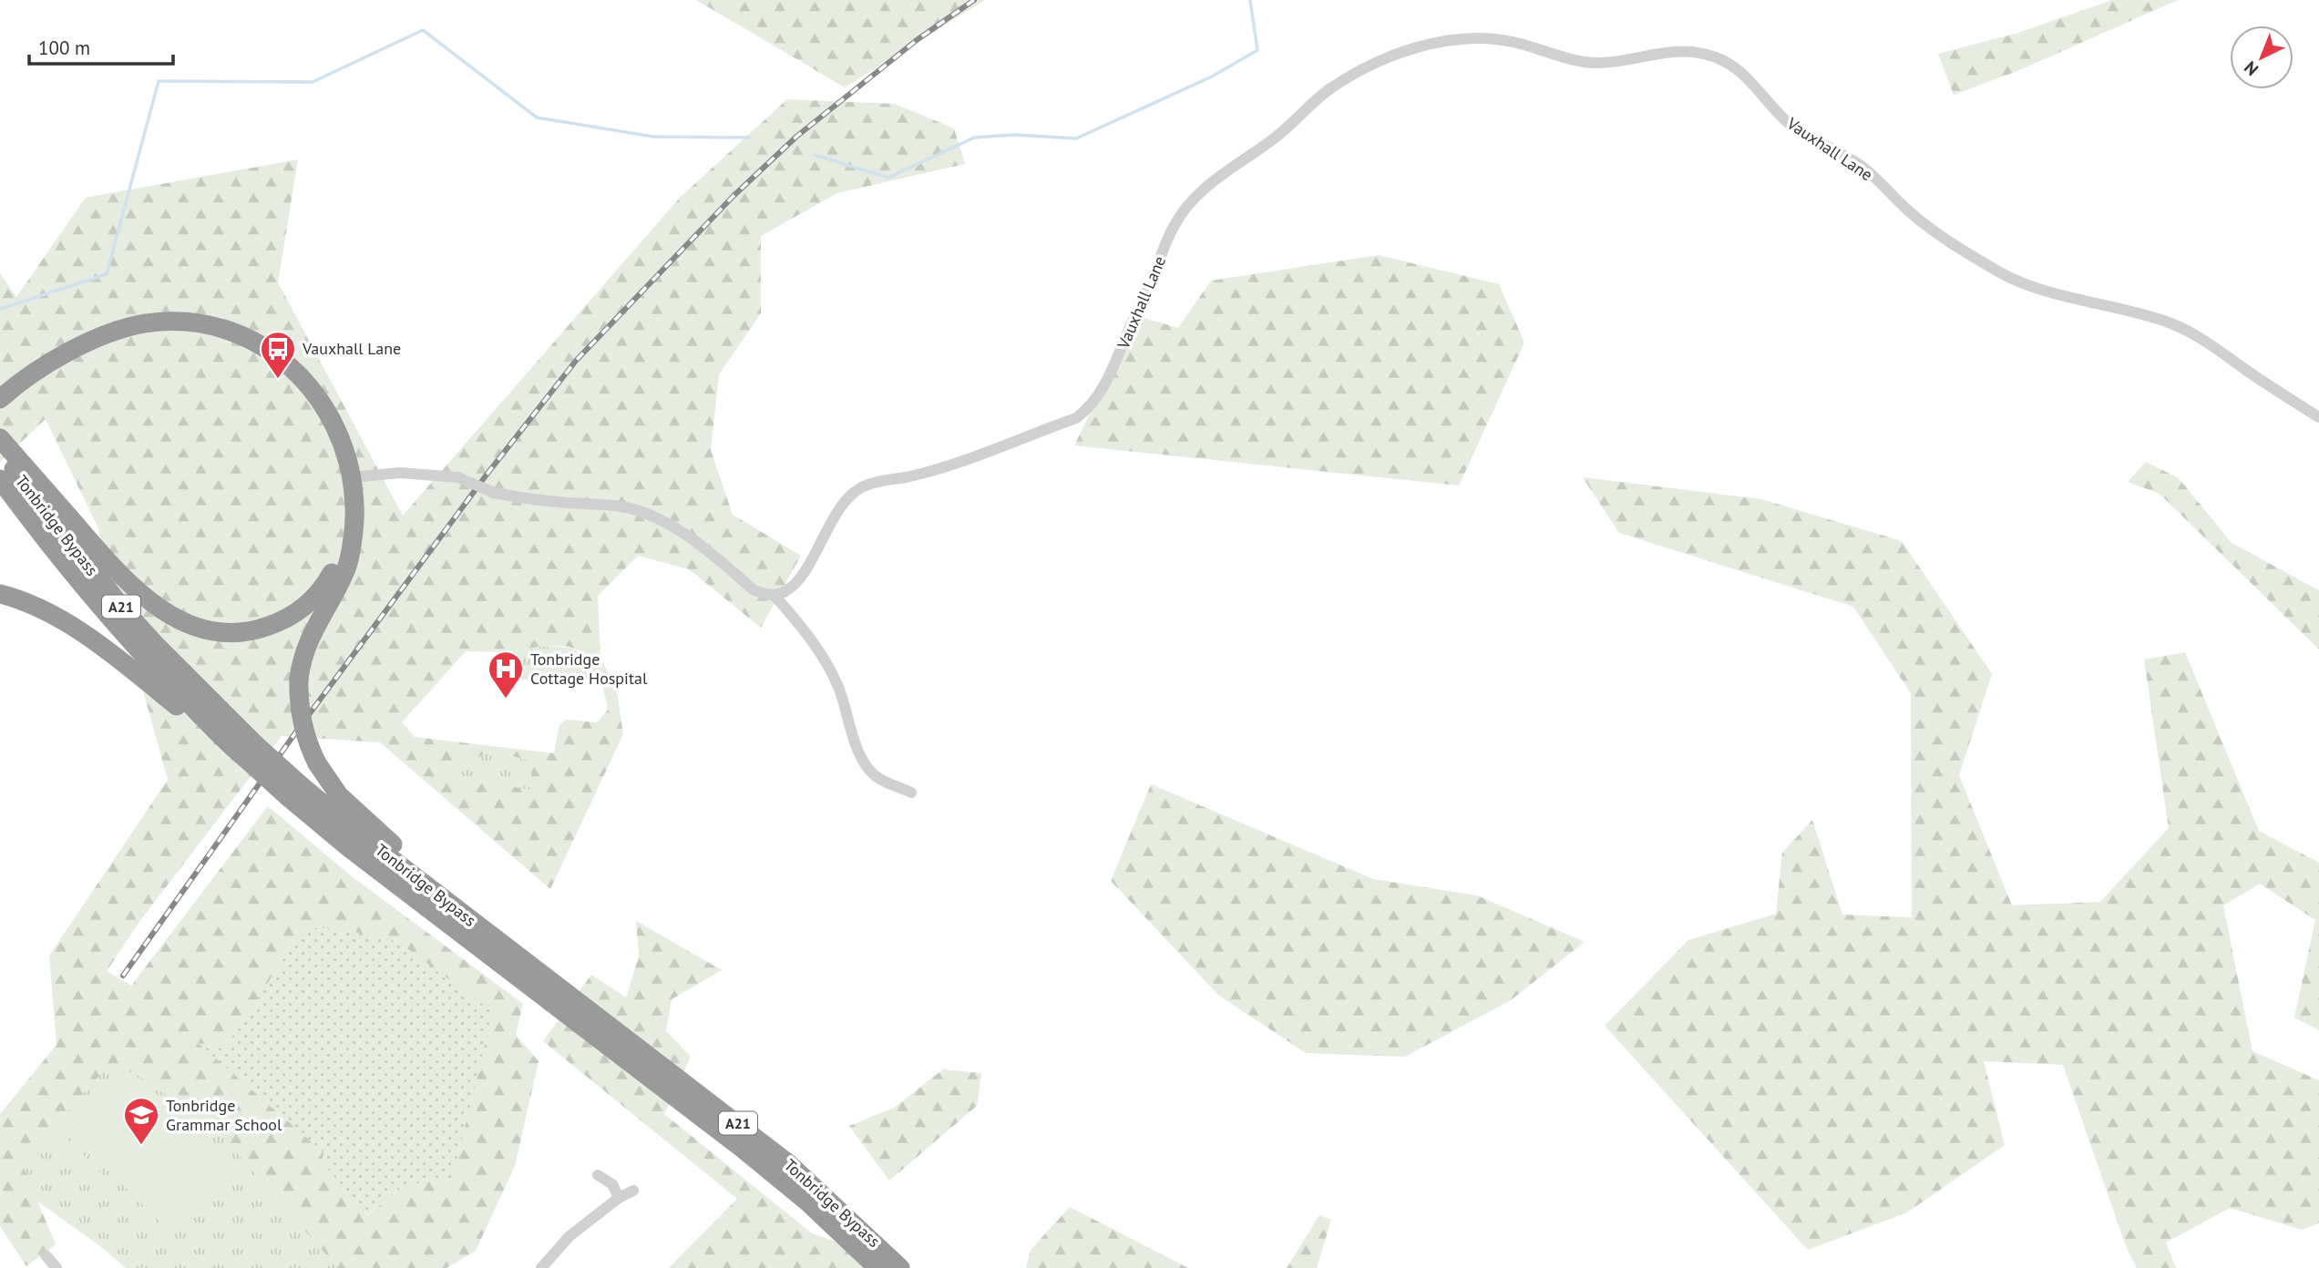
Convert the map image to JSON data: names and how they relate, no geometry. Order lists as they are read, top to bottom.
{
  "streets": {
    "highway": ["Tonbridge Bypass", "A21"],
    "street": ["Vauxhall Lane"]
  },
  "places": {
    "bus stop": ["Vauxhall Lane"],
    "hospital": ["Tonbridge Cottage Hospital"],
    "school or university": ["Tonbridge Grammar School"]
  },
  "scale_bar": "100 m",
  "north": "bottom left"
}
